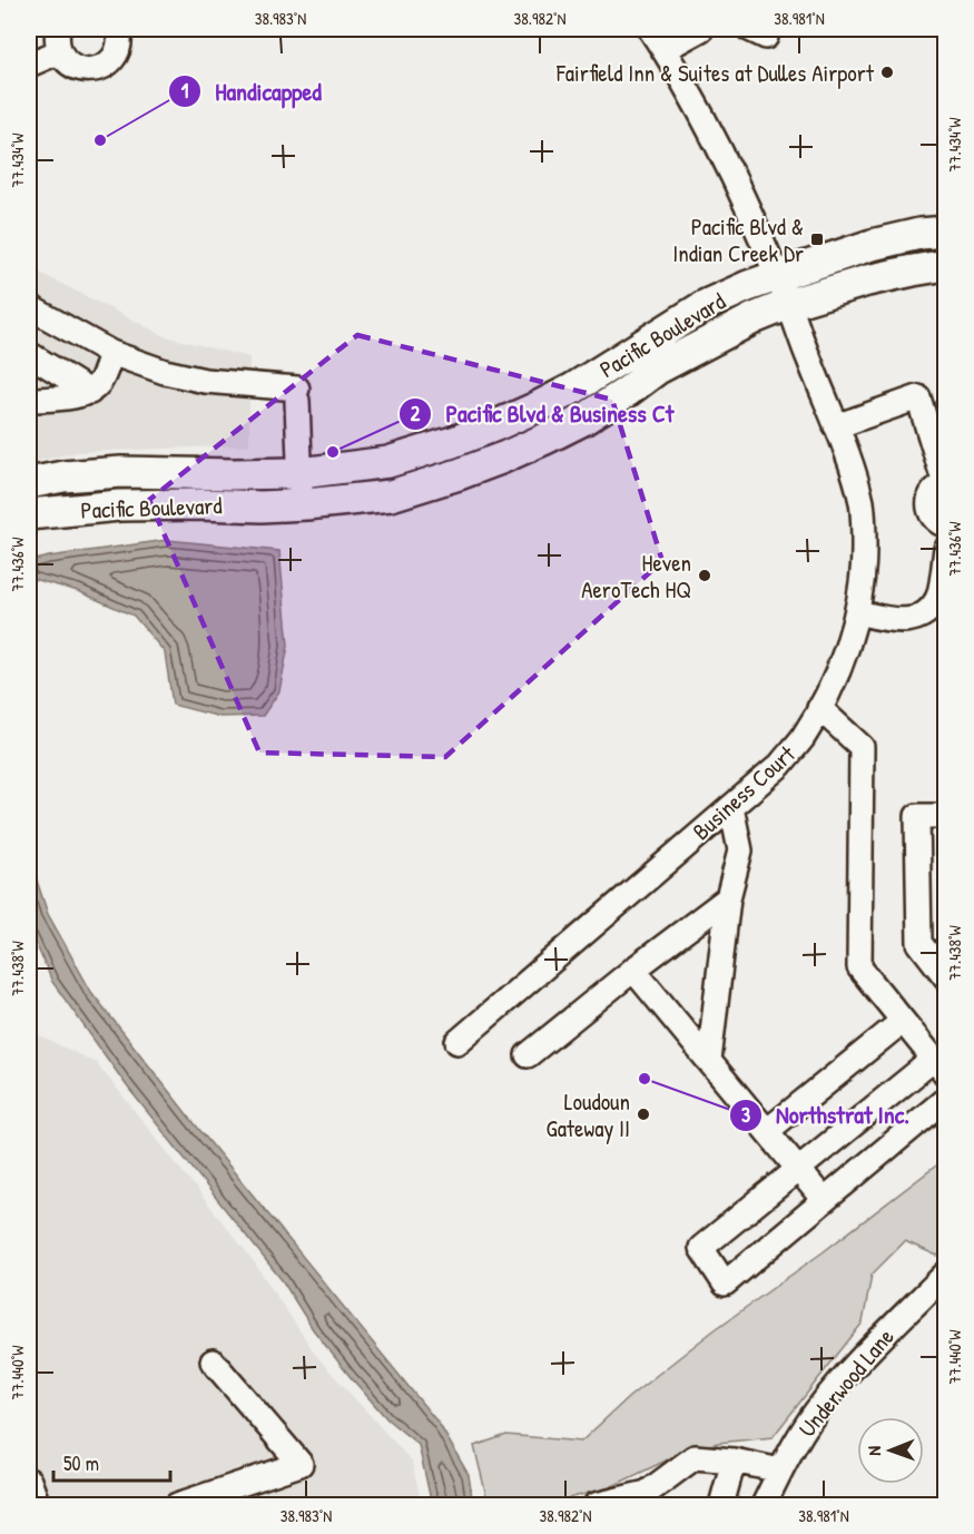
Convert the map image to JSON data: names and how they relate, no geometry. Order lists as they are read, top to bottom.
{
  "streets": {
    "main road": ["Pacific Boulevard"],
    "street": ["Business Court", "Underwood Lane"]
  },
  "crossings": [
    ["Pacific Boulevard", "Business Court"]
  ],
  "places": {
    "other": [
      "Fairfield Inn & Suites at Dulles Airport",
      "Handicapped",
      "Pacific Blvd & Business Ct",
      "Heven AeroTech HQ",
      "Northstrat Inc.",
      "Loudoun Gateway II"
    ],
    "transit": ["Pacific Blvd & Indian Creek Dr"]
  },
  "scale_bar": "50 m",
  "north": "left",
  "coordinates": [
    "38.983°N",
    "38.982°N",
    "38.981°N",
    "77.434°W",
    "77.436°W",
    "77.438°W",
    "77.440°W"
  ]
}
